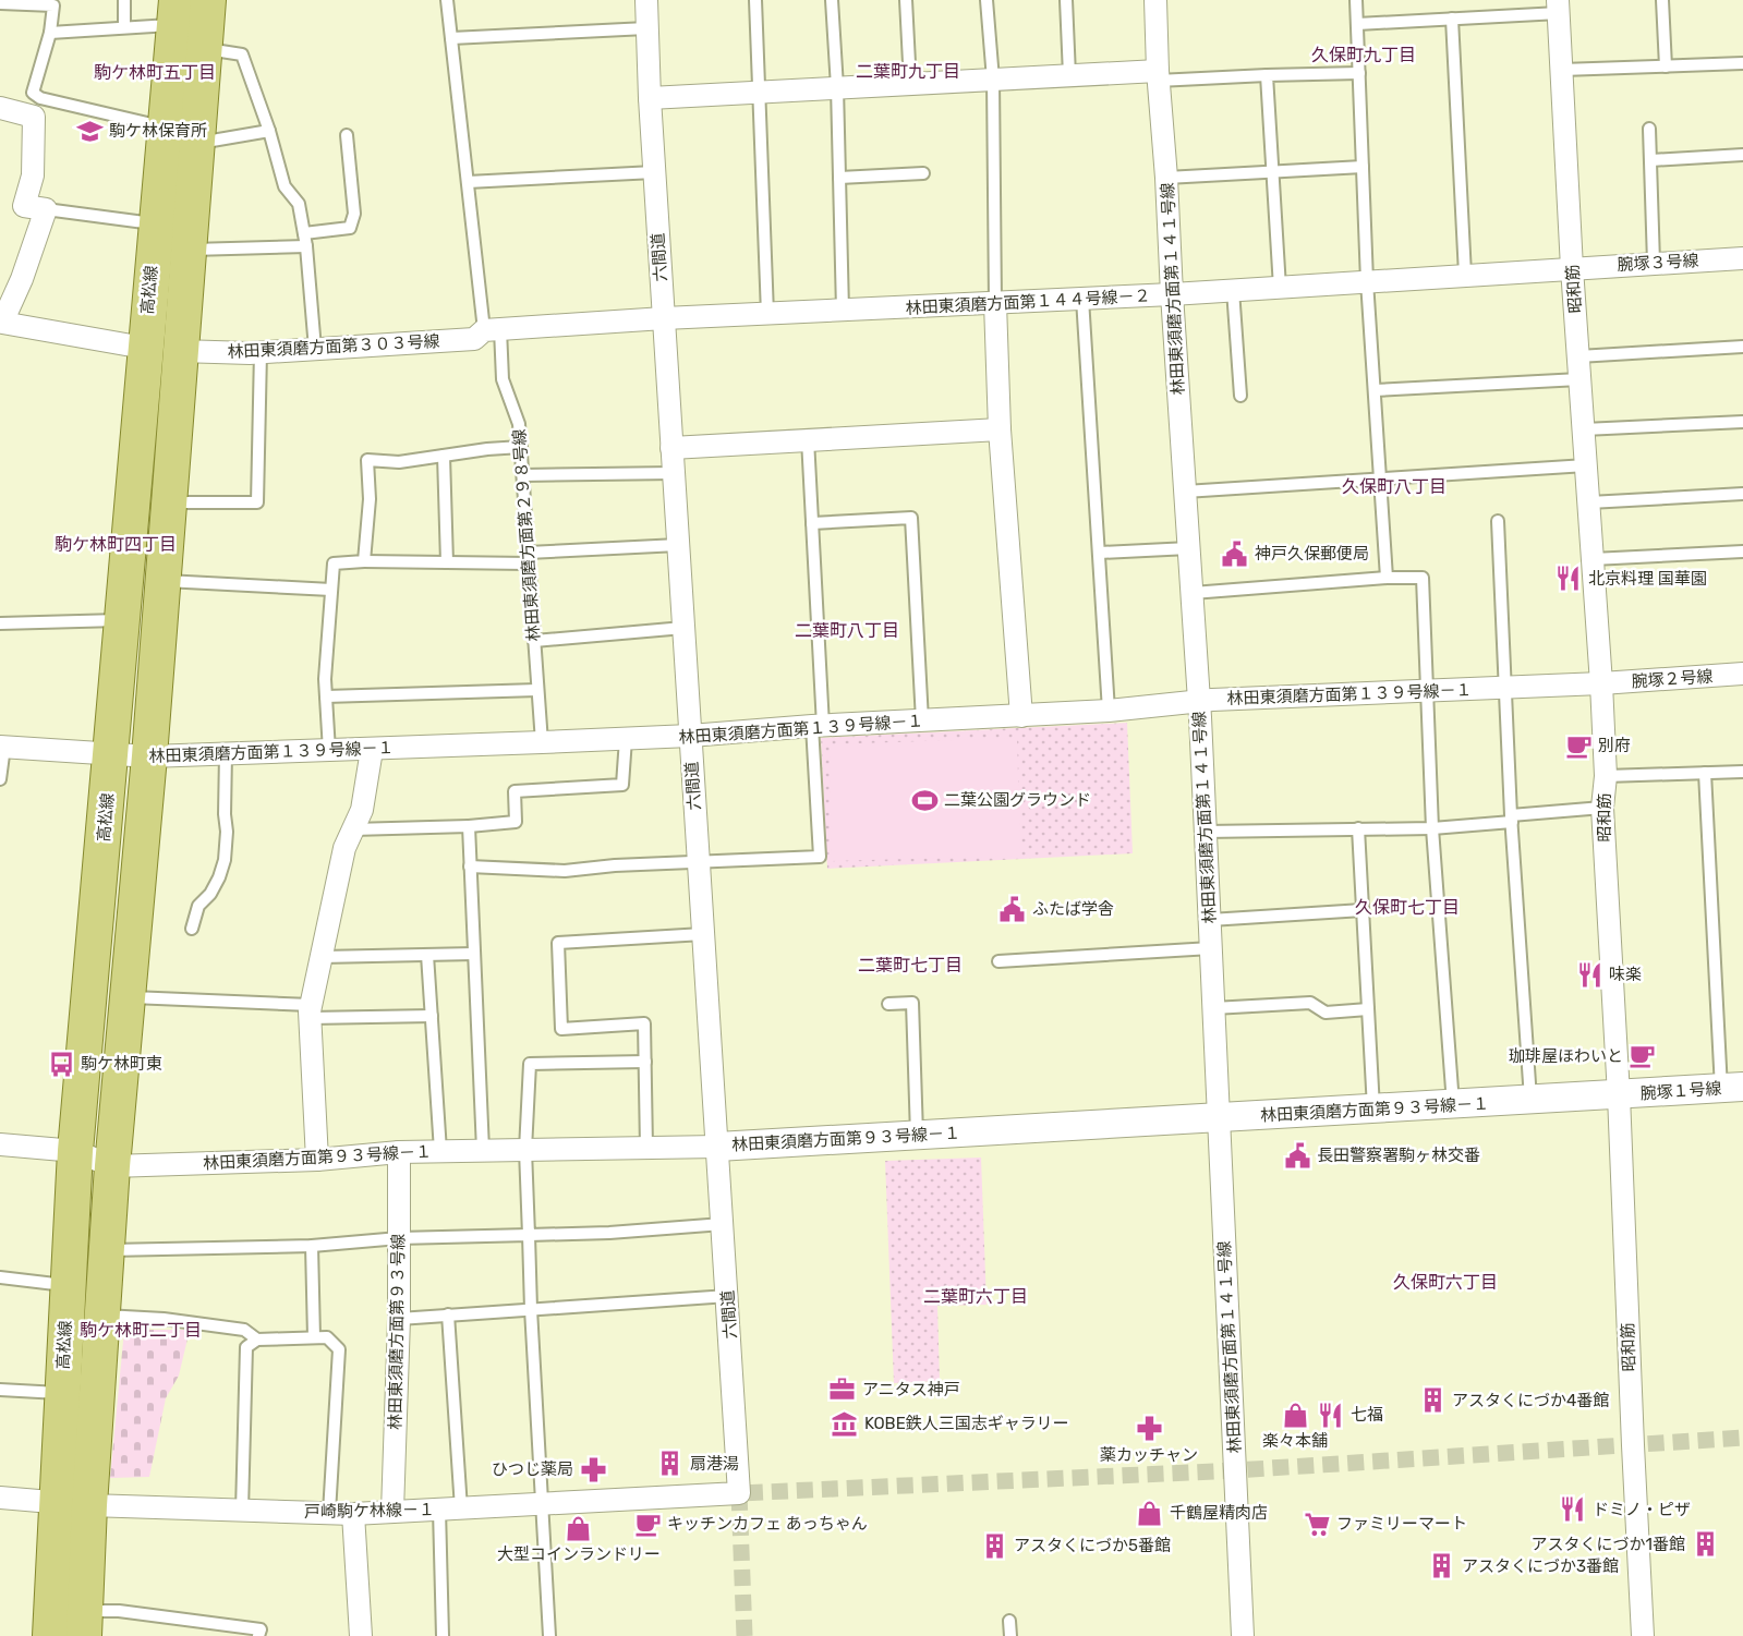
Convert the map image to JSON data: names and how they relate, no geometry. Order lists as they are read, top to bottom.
{
  "streets": {
    "main road": ["高松線"],
    "street": [
      "六間道",
      "腕塚３号線",
      "林田東須磨方面第１４１号線",
      "昭和筋",
      "林田東須磨方面第１４４号線－２",
      "林田東須磨方面第３０３号線",
      "腕塚２号線",
      "林田東須磨方面第１３９号線－１",
      "腕塚１号線",
      "林田東須磨方面第９３号線－１",
      "林田東須磨方面第９３号線",
      "戸崎駒ケ林線－１"
    ],
    "lane": ["林田東須磨方面第２９８号線"]
  },
  "crossings": [
    ["六間道", "林田東須磨方面第１４４号線－２"],
    ["六間道", "林田東須磨方面第１３９号線－１"],
    ["六間道", "林田東須磨方面第９３号線－１"],
    ["六間道", "戸崎駒ケ林線－１"],
    ["腕塚３号線", "昭和筋"],
    ["腕塚３号線", "林田東須磨方面第１４４号線－２"],
    ["林田東須磨方面第１４１号線", "林田東須磨方面第１４４号線－２"],
    ["林田東須磨方面第１４１号線", "林田東須磨方面第１３９号線－１"],
    ["林田東須磨方面第１４１号線", "林田東須磨方面第９３号線－１"],
    ["昭和筋", "林田東須磨方面第１４４号線－２"],
    ["昭和筋", "腕塚２号線"],
    ["昭和筋", "林田東須磨方面第１３９号線－１"],
    ["昭和筋", "腕塚１号線"],
    ["昭和筋", "林田東須磨方面第９３号線－１"],
    ["高松線", "林田東須磨方面第１３９号線－１"],
    ["高松線", "林田東須磨方面第９３号線－１"],
    ["高松線", "戸崎駒ケ林線－１"],
    ["林田東須磨方面第１４４号線－２", "林田東須磨方面第３０３号線"],
    ["林田東須磨方面第１４４号線－２", "林田東須磨方面第２９８号線"],
    ["林田東須磨方面第３０３号線", "林田東須磨方面第２９８号線"],
    ["林田東須磨方面第２９８号線", "林田東須磨方面第１３９号線－１"],
    ["腕塚２号線", "林田東須磨方面第１３９号線－１"],
    ["腕塚１号線", "林田東須磨方面第９３号線－１"],
    ["林田東須磨方面第９３号線－１", "林田東須磨方面第９３号線"],
    ["林田東須磨方面第９３号線", "戸崎駒ケ林線－１"]
  ],
  "districts": [
    "久保町九丁目",
    "二葉町九丁目",
    "駒ケ林町五丁目",
    "久保町八丁目",
    "駒ケ林町四丁目",
    "二葉町八丁目",
    "久保町七丁目",
    "二葉町七丁目",
    "久保町六丁目",
    "二葉町六丁目",
    "駒ケ林町二丁目"
  ],
  "places": {
    "school or university": ["駒ケ林保育所"],
    "public building": ["神戸久保郵便局", "ふたば学舎", "長田警察署駒ヶ林交番"],
    "restaurant": [
      "北京料理 国華園",
      "味楽",
      "七福",
      "ドミノ・ピザ"
    ],
    "cafe": ["別府", "珈琲屋ほわいと", "キッチンカフェ あっちゃん"],
    "sports": ["二葉公園グラウンド"],
    "bus stop": ["駒ケ林町東"],
    "office": ["アニタス神戸"],
    "building": [
      "アスタくにづか4番館",
      "扇港湯",
      "アスタくにづか1番館",
      "アスタくにづか5番館",
      "アスタくにづか3番館"
    ],
    "shop": ["楽々本舗", "千鶴屋精肉店", "大型コインランドリー"],
    "museum": ["KOBE鉄人三国志ギャラリー"],
    "pharmacy": ["薬カッチャン", "ひつじ薬局"],
    "supermarket": ["ファミリーマート"]
  }
}
